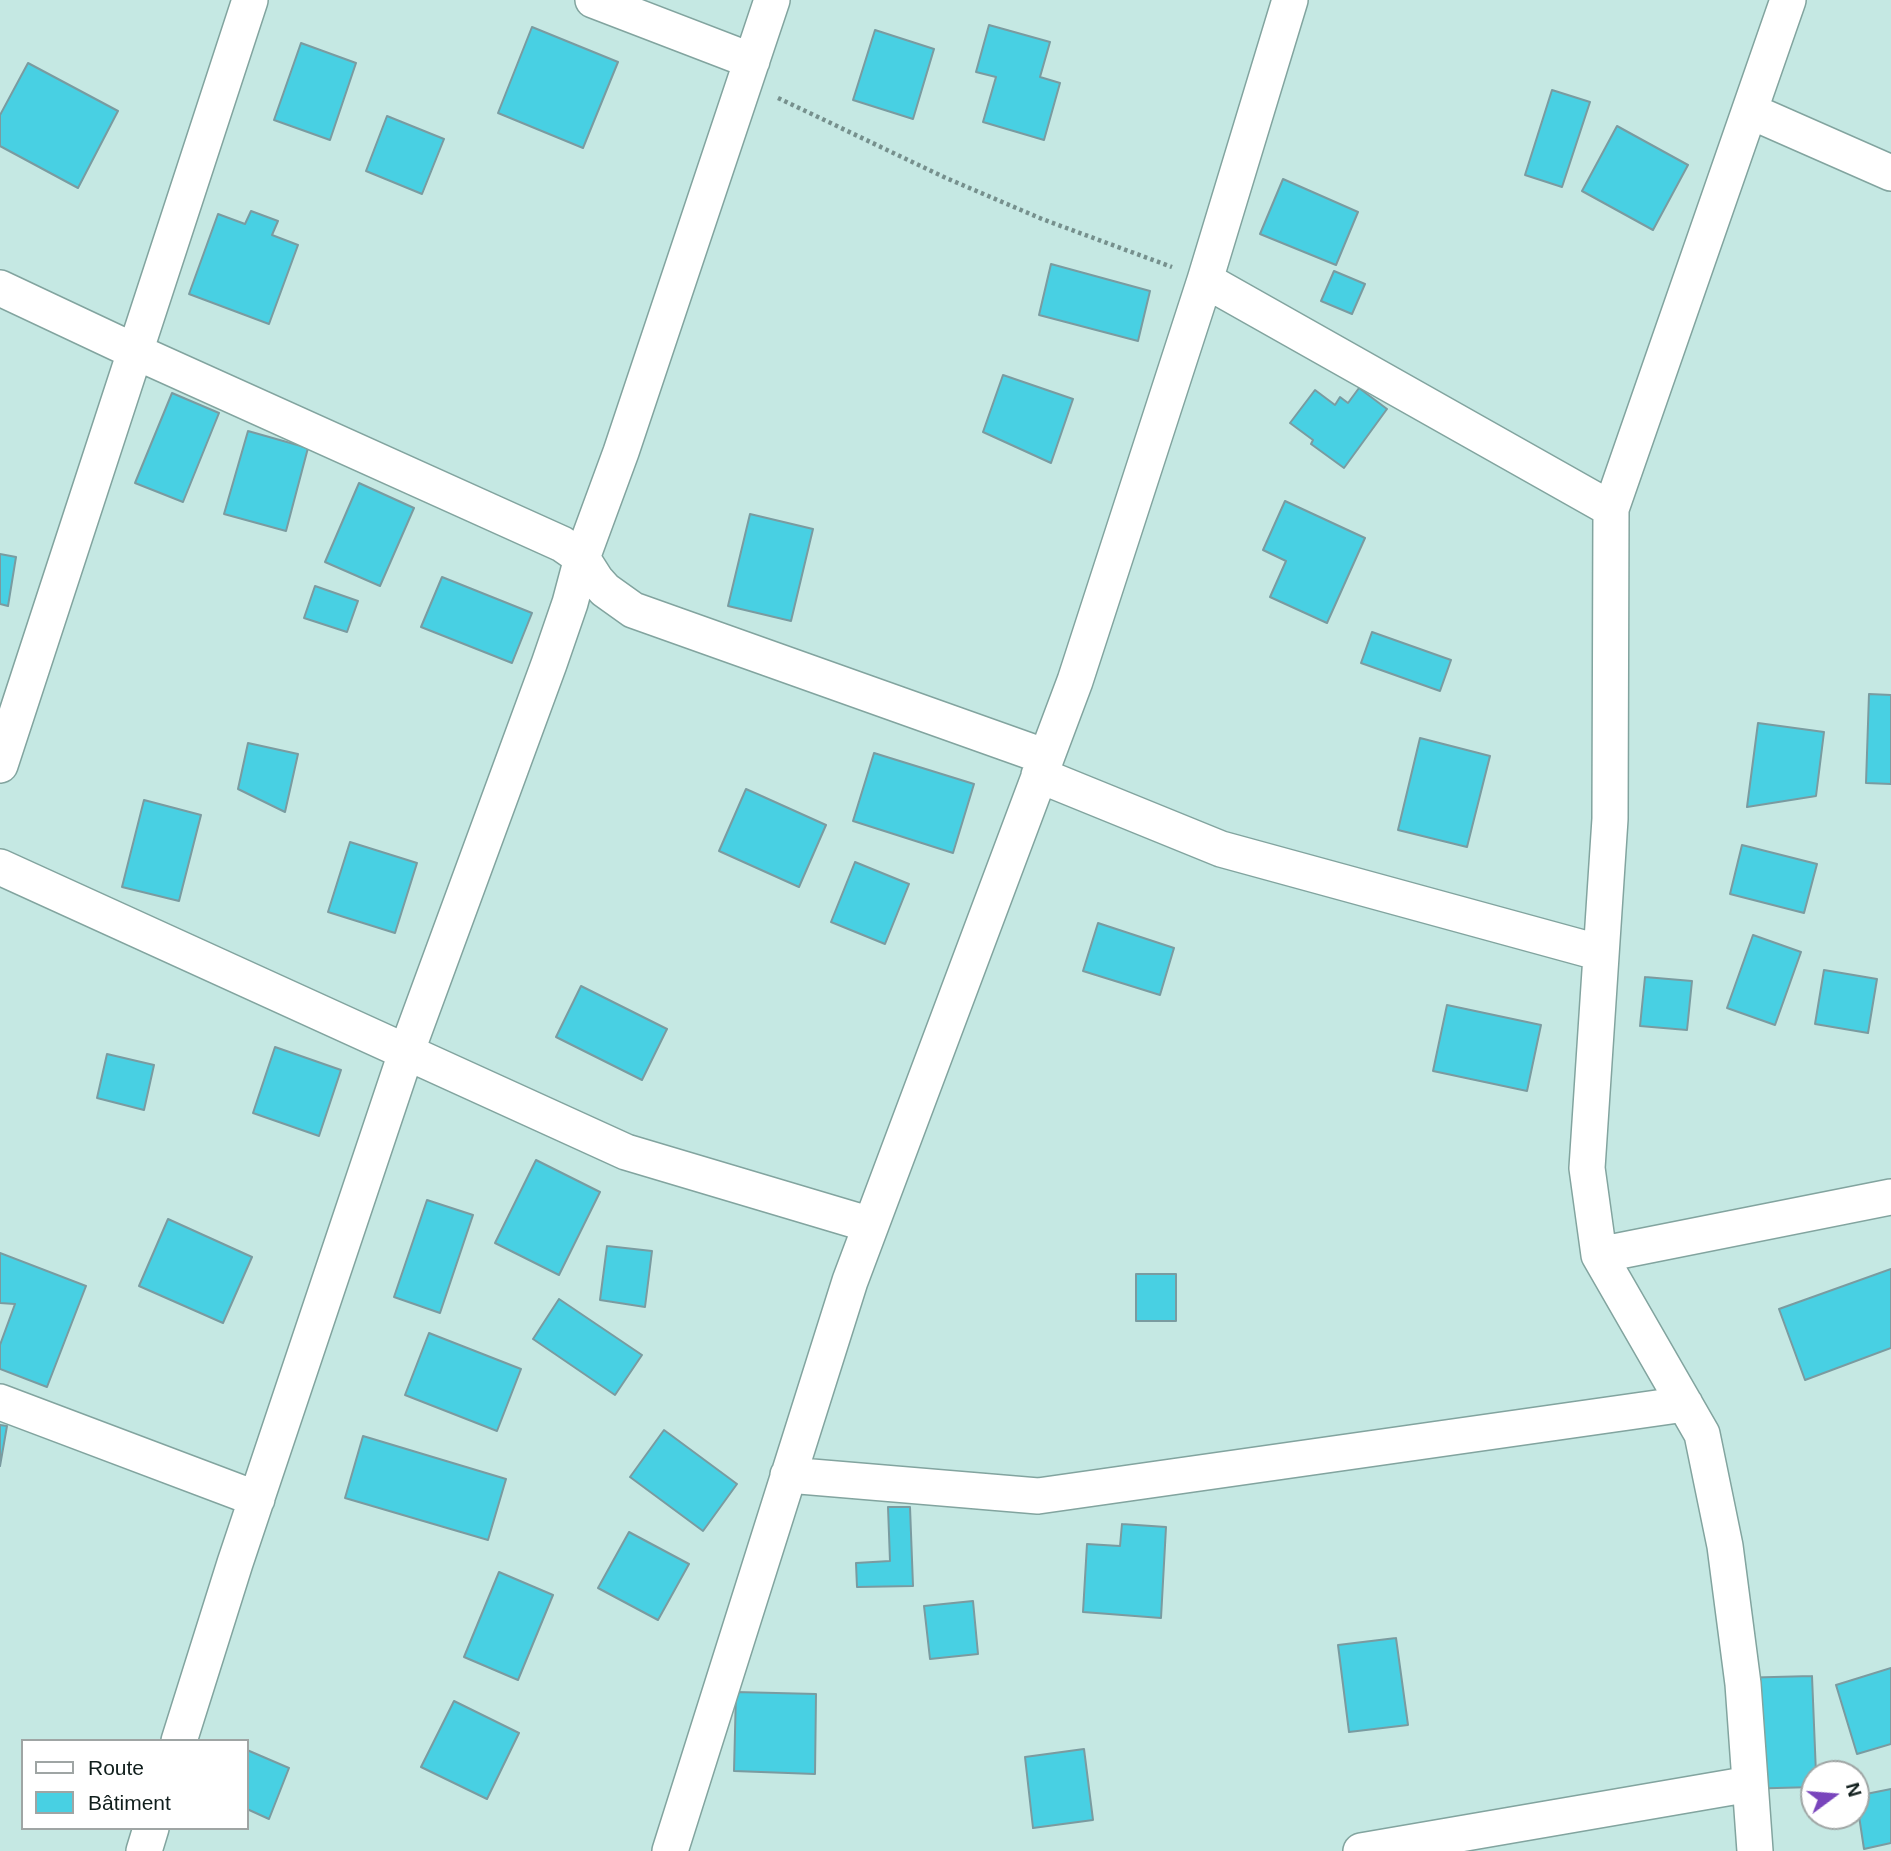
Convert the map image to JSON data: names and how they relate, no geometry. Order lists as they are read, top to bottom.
{
  "legend": ["Route", "Bâtiment"],
  "north": "right"
}
